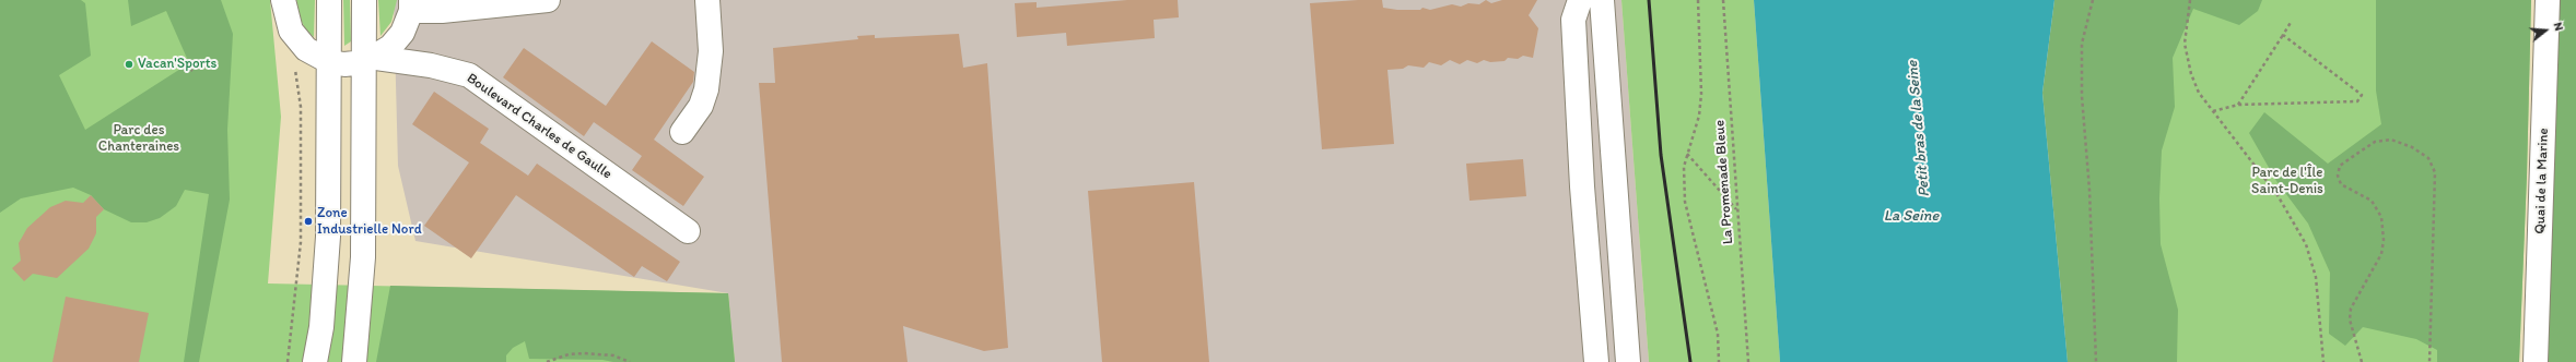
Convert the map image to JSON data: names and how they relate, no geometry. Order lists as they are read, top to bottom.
{
  "streets": {
    "main road": ["Boulevard Charles de Gaulle", "Quai de la Marine"],
    "path": ["La Promenade Bleue"]
  },
  "water": ["Petit bras de la Seine", "La Seine"],
  "parks": ["Parc des Chanteraines", "Parc de l'Île Saint-Denis"],
  "places": ["Vacan'Sports", "Zone Industrielle Nord"],
  "north": "right"
}
